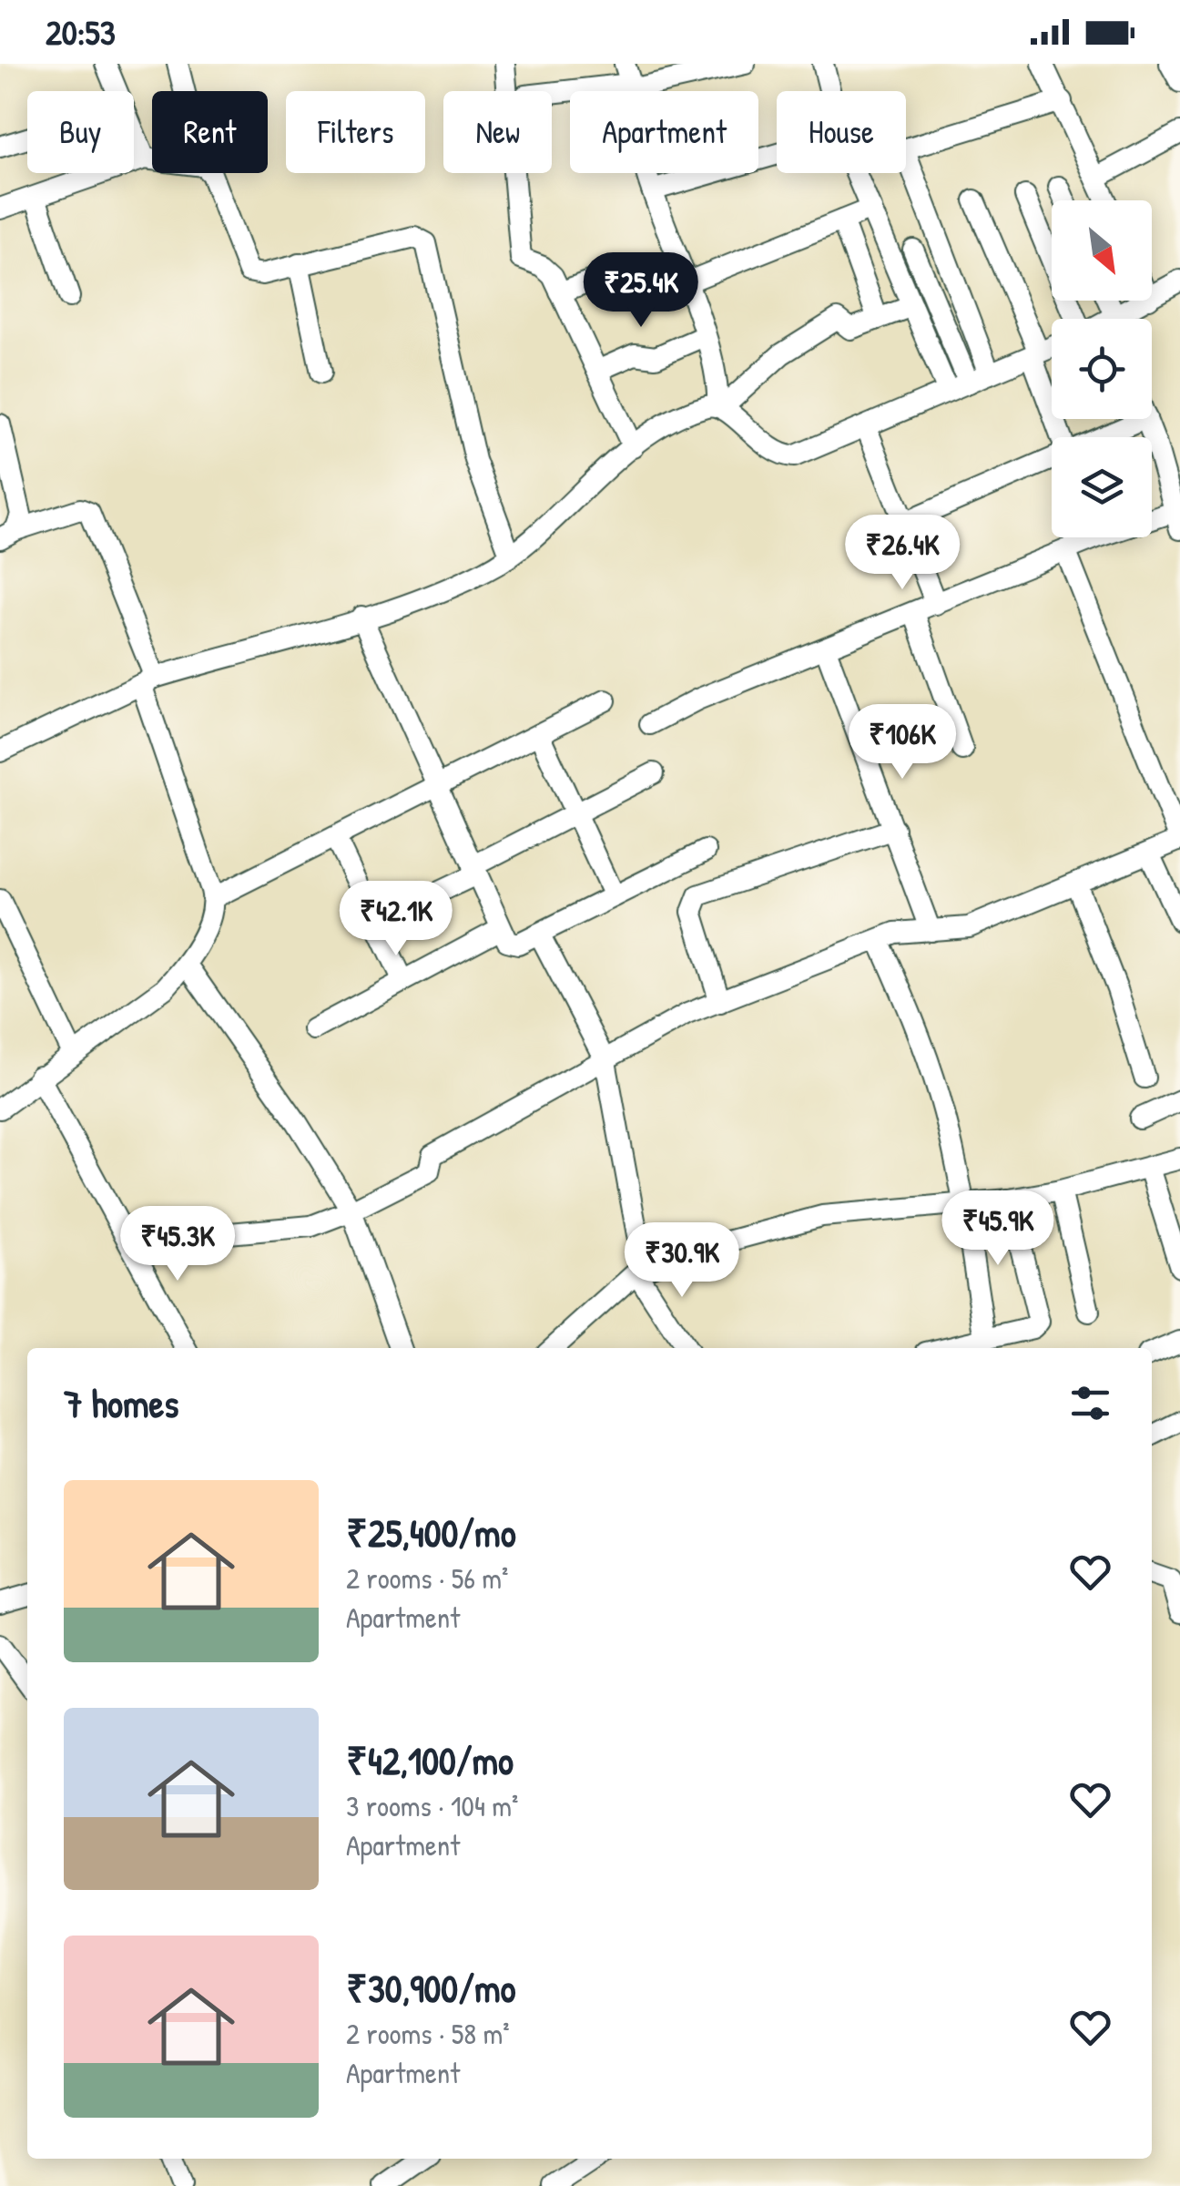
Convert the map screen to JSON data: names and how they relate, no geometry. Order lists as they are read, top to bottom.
{
  "north": "bottom right",
  "page": {
    "status": "20:53",
    "chip": [
      "Buy",
      "Rent",
      "Filters",
      "New",
      "Apartment",
      "House"
    ],
    "price": [
      "₹25.4K",
      "₹26.4K",
      "₹106K",
      "₹42.1K",
      "₹45.9K",
      "₹45.3K",
      "₹30.9K"
    ],
    "heading": "7 homes",
    "list": [
      {
        "name": "₹25,400/mo",
        "note": "2 rooms · 56 m² · Apartment"
      },
      {
        "name": "₹42,100/mo",
        "note": "3 rooms · 104 m² · Apartment"
      },
      {
        "name": "₹30,900/mo",
        "note": "2 rooms · 58 m² · Apartment"
      }
    ]
  }
}
